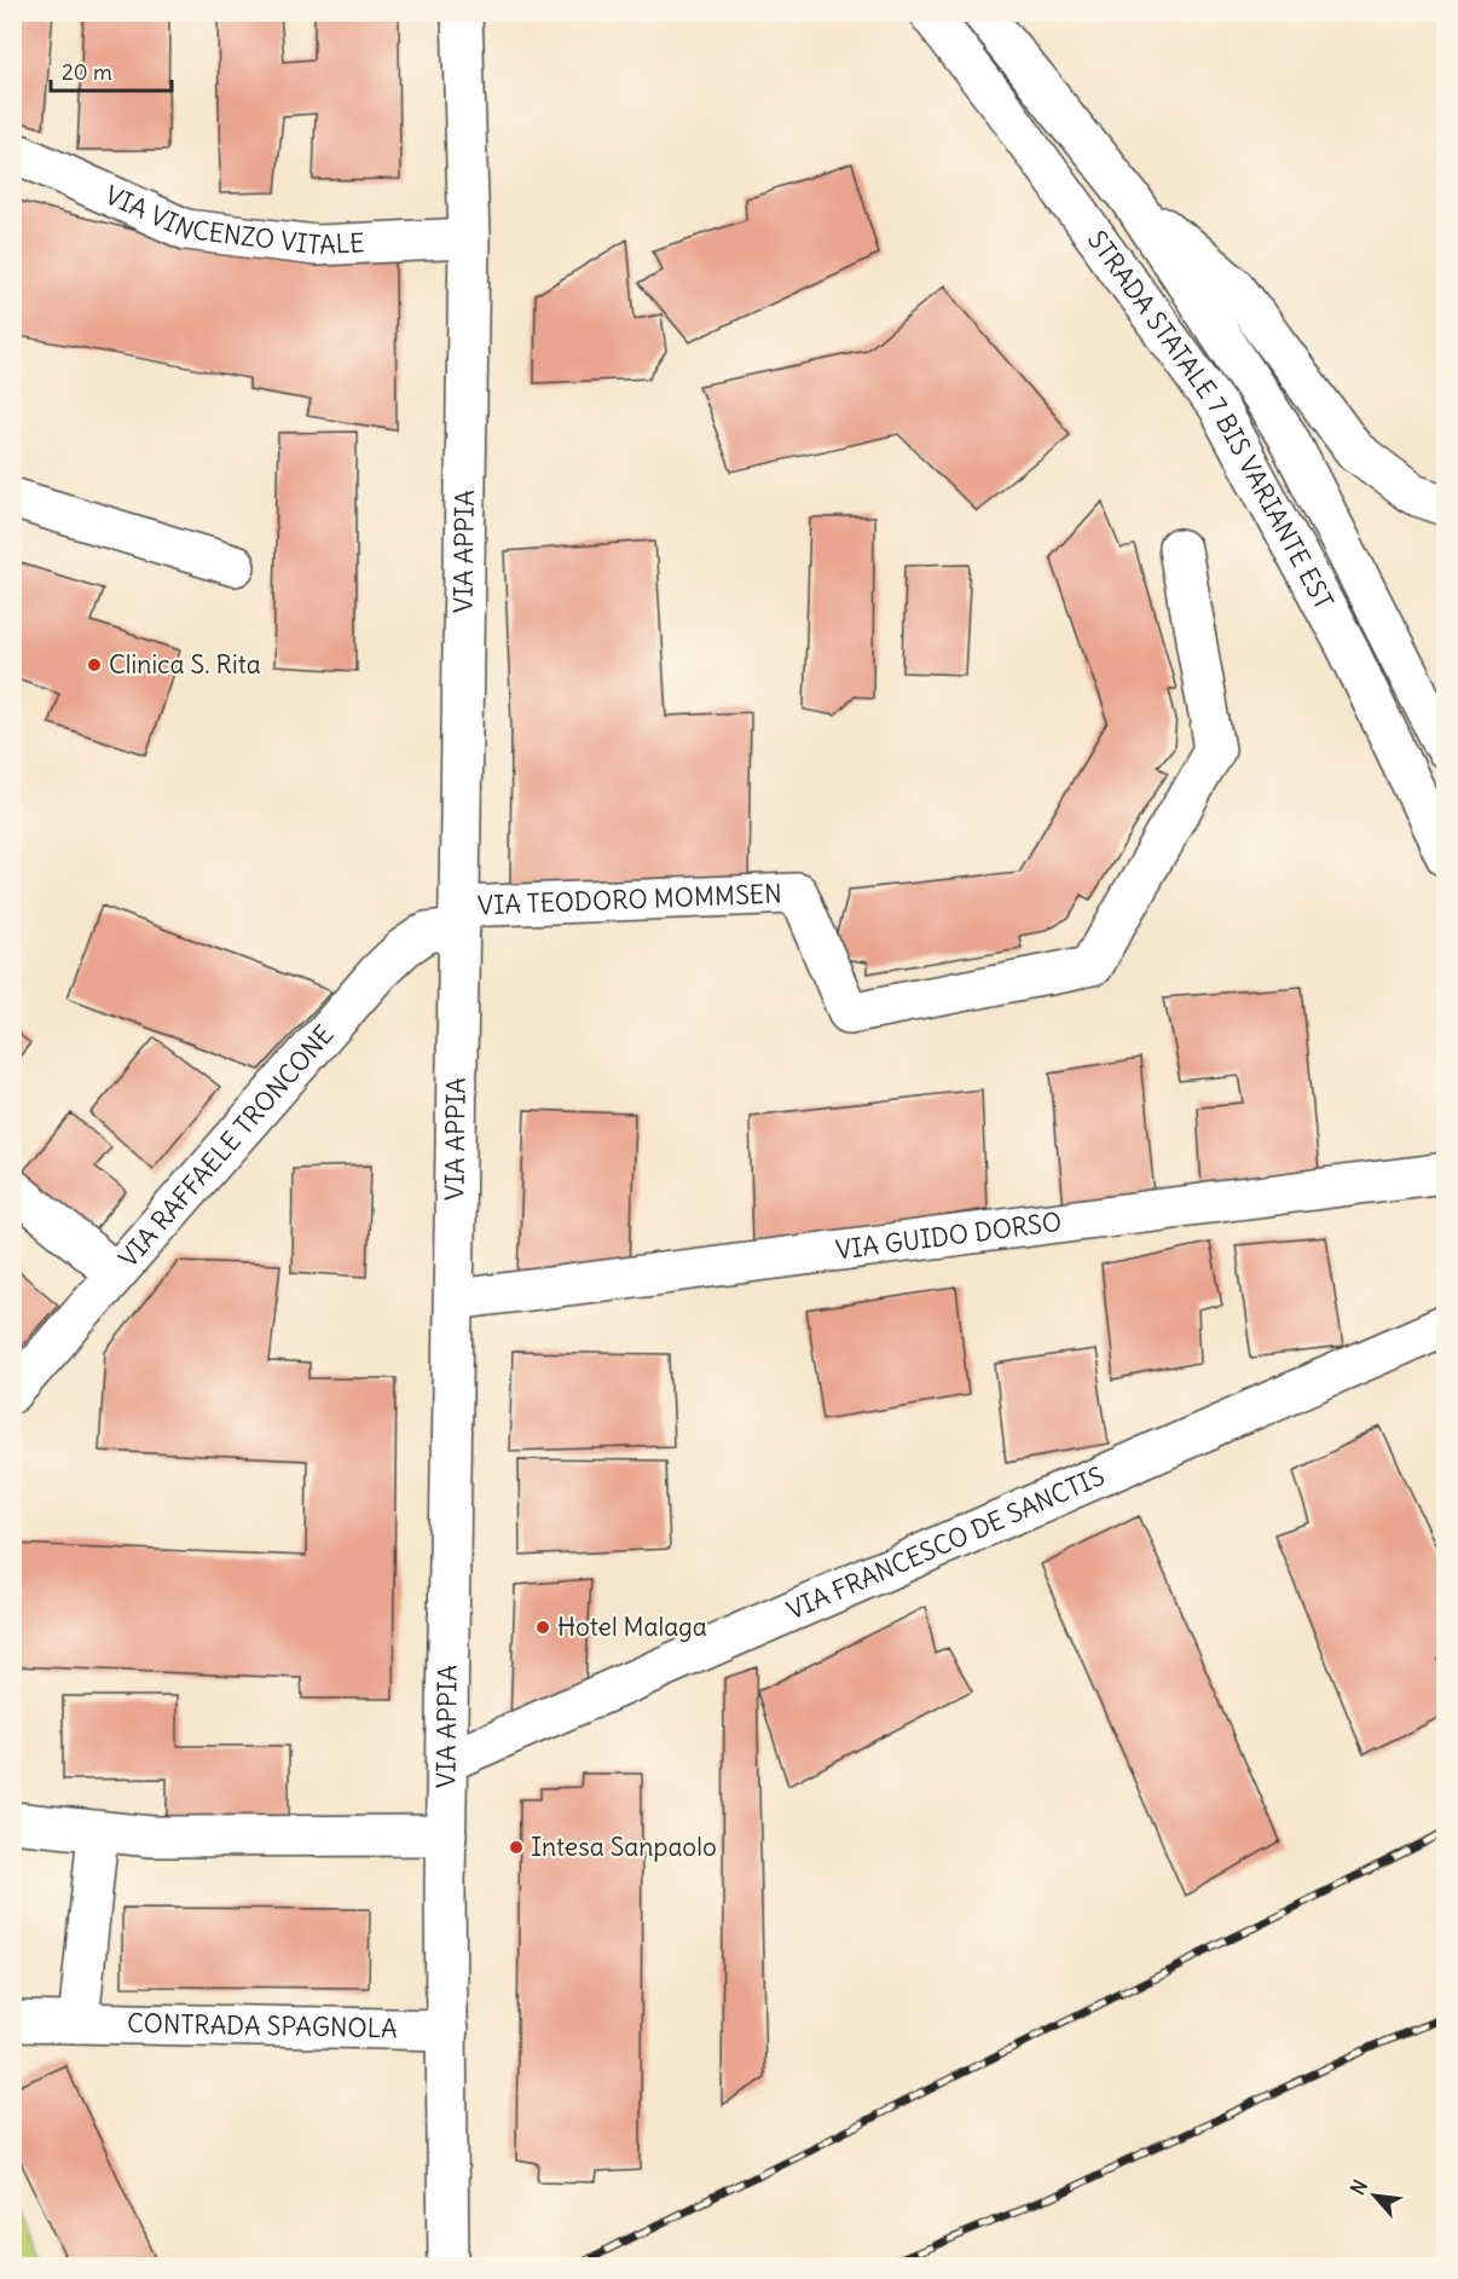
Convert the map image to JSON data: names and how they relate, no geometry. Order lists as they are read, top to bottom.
{
  "streets": {
    "main road": [
      "VIA VINCENZO VITALE",
      "STRADA STATALE 7 BIS VARIANTE EST",
      "VIA APPIA",
      "VIA TEODORO MOMMSEN",
      "VIA RAFFAELE TRONCONE",
      "VIA GUIDO DORSO",
      "VIA FRANCESCO DE SANCTIS",
      "CONTRADA SPAGNOLA"
    ]
  },
  "crossings": [
    ["VIA VINCENZO VITALE", "VIA APPIA"],
    ["VIA APPIA", "VIA TEODORO MOMMSEN"],
    ["VIA APPIA", "VIA RAFFAELE TRONCONE"],
    ["VIA APPIA", "VIA GUIDO DORSO"],
    ["VIA APPIA", "VIA FRANCESCO DE SANCTIS"],
    ["VIA APPIA", "CONTRADA SPAGNOLA"],
    ["VIA TEODORO MOMMSEN", "VIA RAFFAELE TRONCONE"]
  ],
  "places": ["Clinica S. Rita", "Hotel Malaga", "Intesa Sanpaolo"],
  "scale_bar": "20 m",
  "north": "top left"
}
